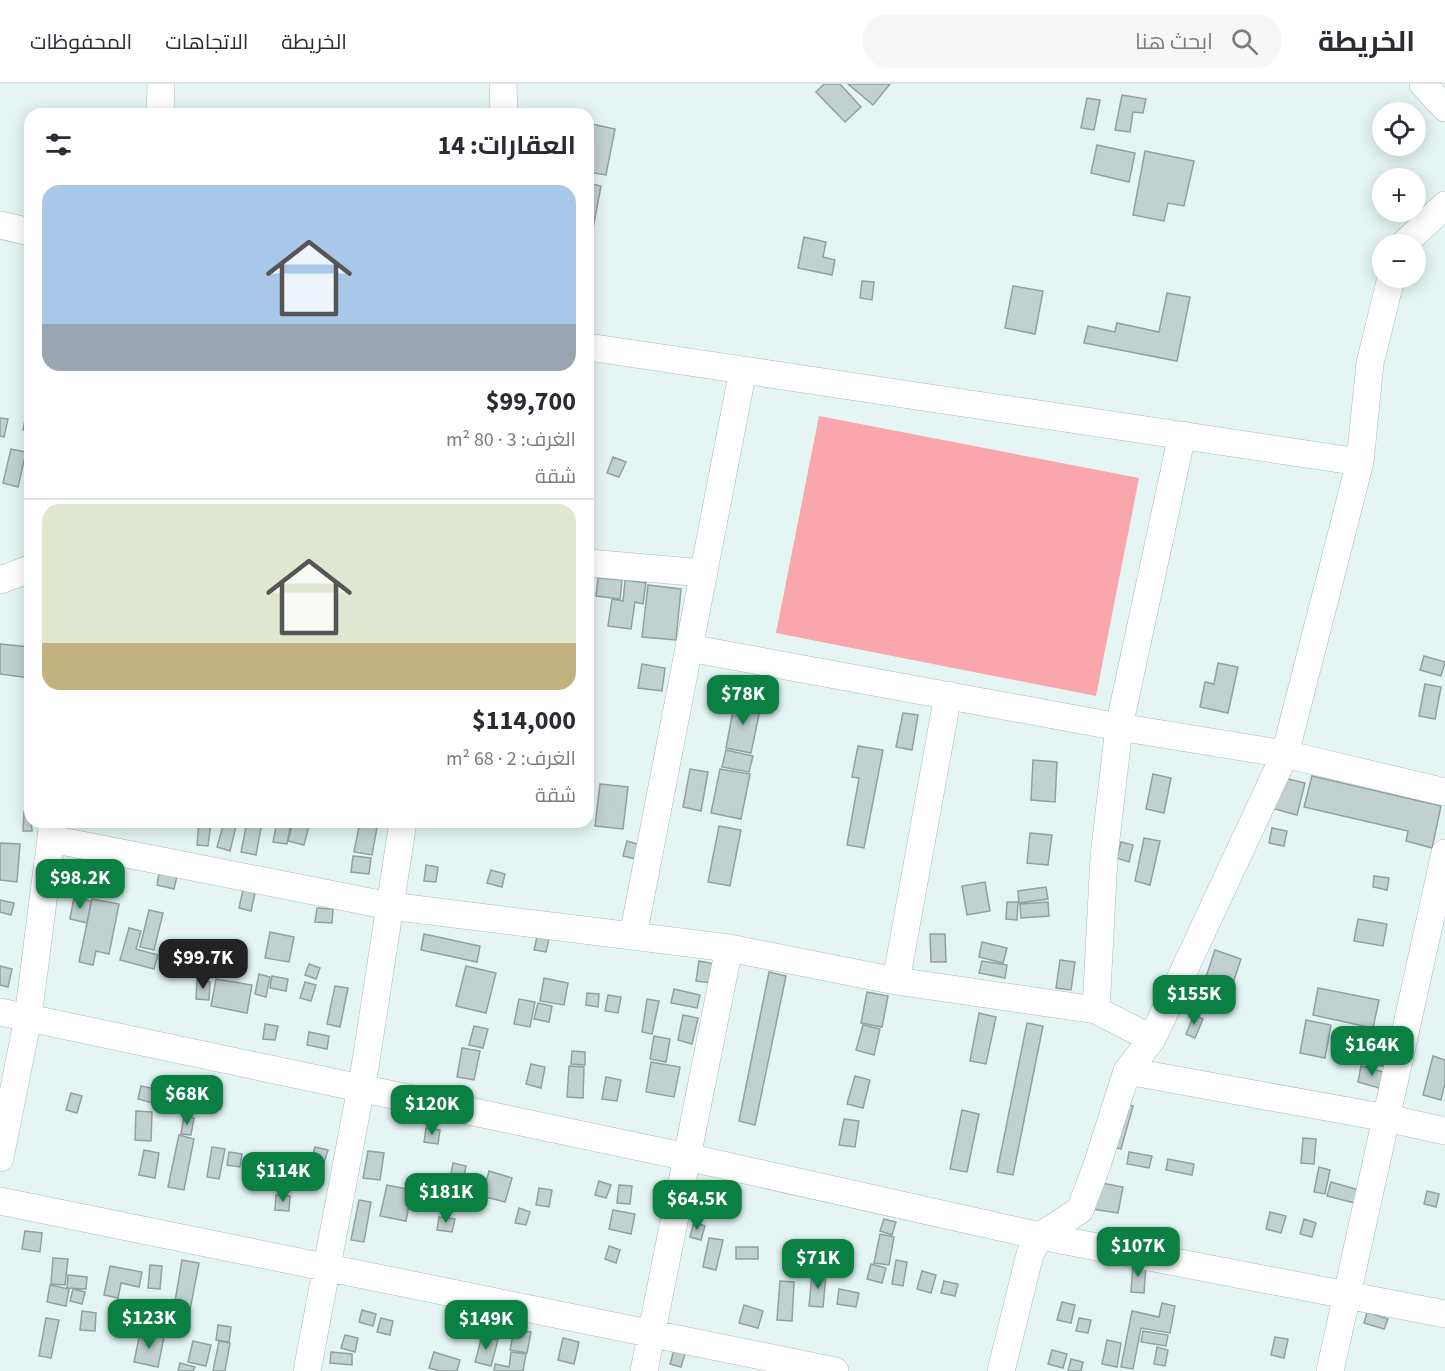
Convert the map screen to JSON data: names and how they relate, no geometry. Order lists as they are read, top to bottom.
{
  "page": {
    "header": "الخريطة",
    "search": "ابحث هنا",
    "nav": ["الخريطة", "الاتجاهات", "المحفوظات"],
    "map_buttons": ["+", "−"],
    "heading": "العقارات: 14",
    "list": [
      {
        "name": "$99,700",
        "note": "الغرف: 3 · 80 m² · شقة"
      },
      {
        "name": "$114,000",
        "note": "الغرف: 2 · 68 m² · شقة"
      }
    ],
    "price": [
      "$78K",
      "$98.2K",
      "$99.7K",
      "$155K",
      "$164K",
      "$68K",
      "$120K",
      "$114K",
      "$181K",
      "$64.5K",
      "$107K",
      "$71K",
      "$123K",
      "$149K"
    ]
  }
}
